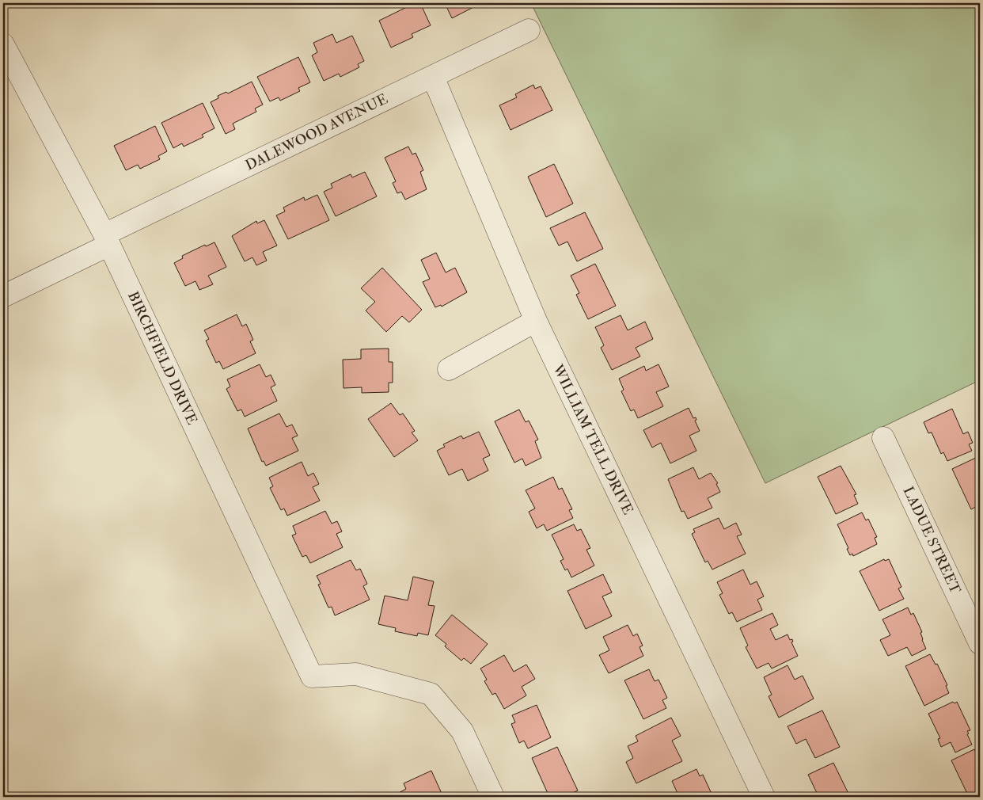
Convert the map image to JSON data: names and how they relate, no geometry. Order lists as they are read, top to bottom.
{
  "streets": {
    "street": [
      "DALEWOOD AVENUE",
      "BIRCHFIELD DRIVE",
      "WILLIAM TELL DRIVE",
      "LADUE STREET"
    ]
  },
  "crossings": [
    ["DALEWOOD AVENUE", "BIRCHFIELD DRIVE"],
    ["DALEWOOD AVENUE", "WILLIAM TELL DRIVE"]
  ]
}
